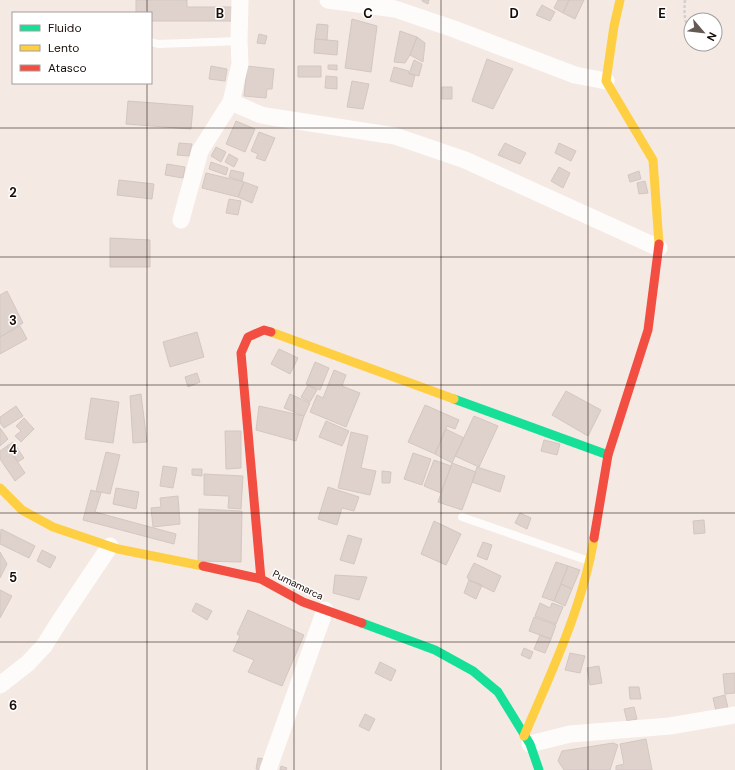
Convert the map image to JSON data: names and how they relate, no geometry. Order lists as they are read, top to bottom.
{
  "streets": {
    "street": ["Pumamarca"]
  },
  "legend": ["Fluido", "Lento", "Atasco"],
  "north": "bottom right",
  "grid": {
    "columns": [
      "B",
      "C",
      "D",
      "E"
    ],
    "rows": [
      "2",
      "3",
      "4",
      "5",
      "6"
    ]
  }
}
